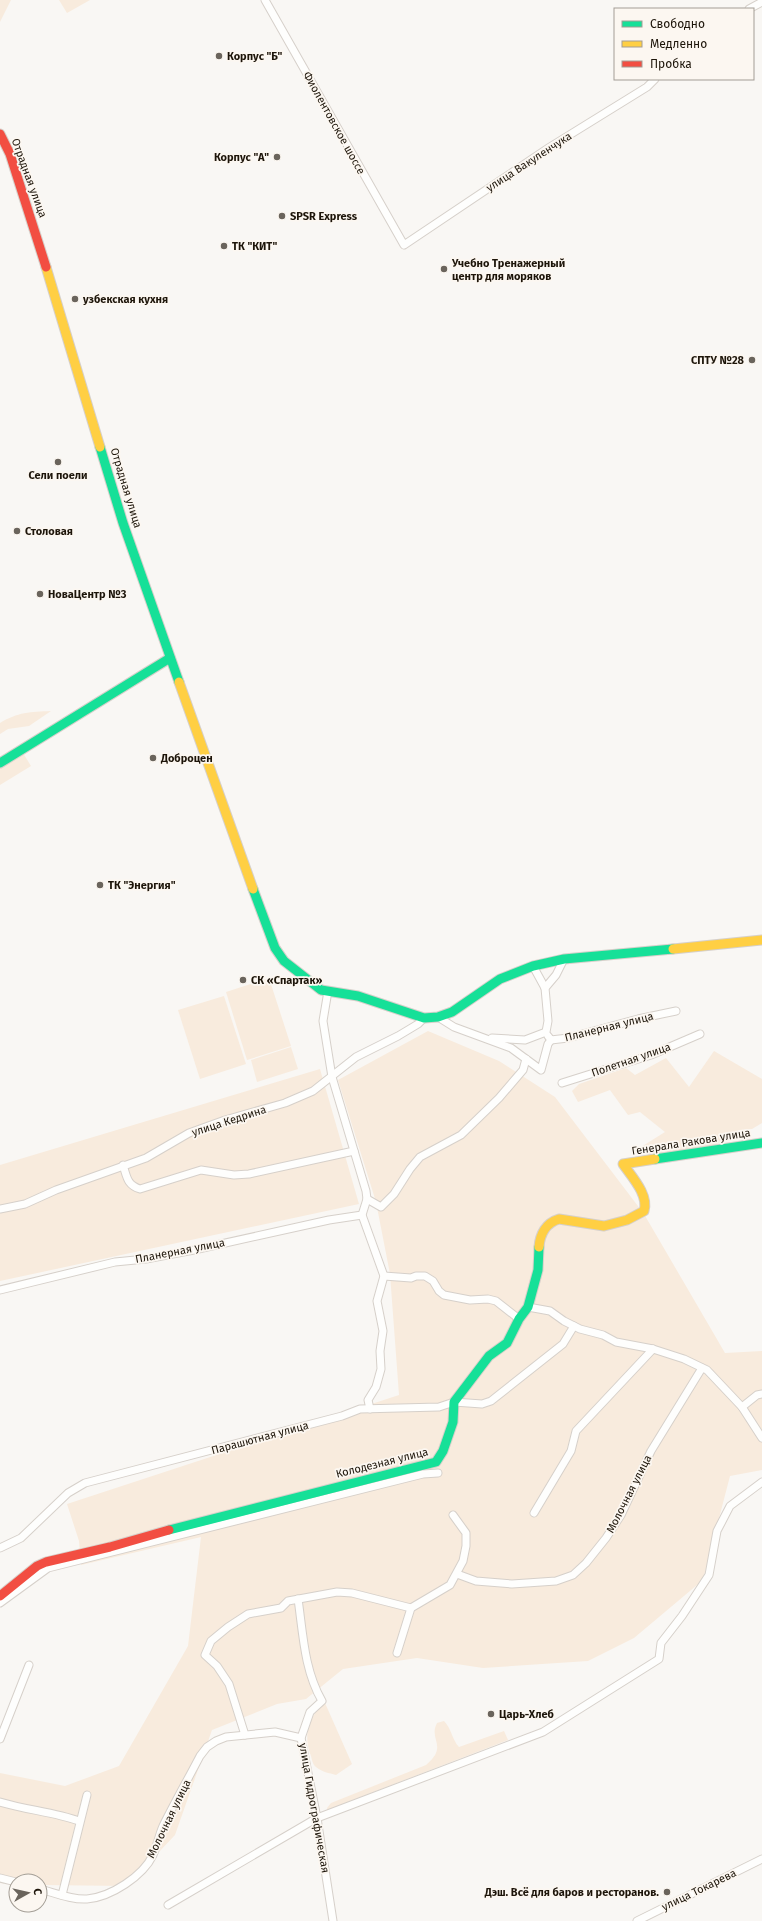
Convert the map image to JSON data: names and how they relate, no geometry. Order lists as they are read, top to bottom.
{
  "streets": {
    "street": [
      "Фиолентовское шоссе",
      "улица Вакуленчука",
      "Отрадная улица",
      "Планерная улица",
      "Полетная улица",
      "улица Кедрина",
      "Генерала Ракова улица",
      "Парашютная улица",
      "Колодезная улица",
      "Молочная улица",
      "улица Гидрографическая",
      "улица Токарева"
    ]
  },
  "crossings": [
    ["Фиолентовское шоссе", "улица Вакуленчука"],
    ["Отрадная улица", "улица Кедрина"],
    ["Парашютная улица", "Колодезная улица"],
    ["Молочная улица", "улица Гидрографическая"]
  ],
  "places": [
    "Корпус \"Б\"",
    "Корпус \"А\"",
    "SPSR Express",
    "ТК \"КИТ\"",
    "Учебно Тренажерный центр для моряков",
    "узбекская кухня",
    "СПТУ №28",
    "Сели поели",
    "Столовая",
    "НоваЦентр №3",
    "Доброцен",
    "ТК \"Энергия\"",
    "СК «Спартак»",
    "Царь-Хлеб",
    "Дэш. Всё для баров и ресторанов."
  ],
  "legend": ["Свободно", "Медленно", "Пробка"],
  "north": "right"
}
